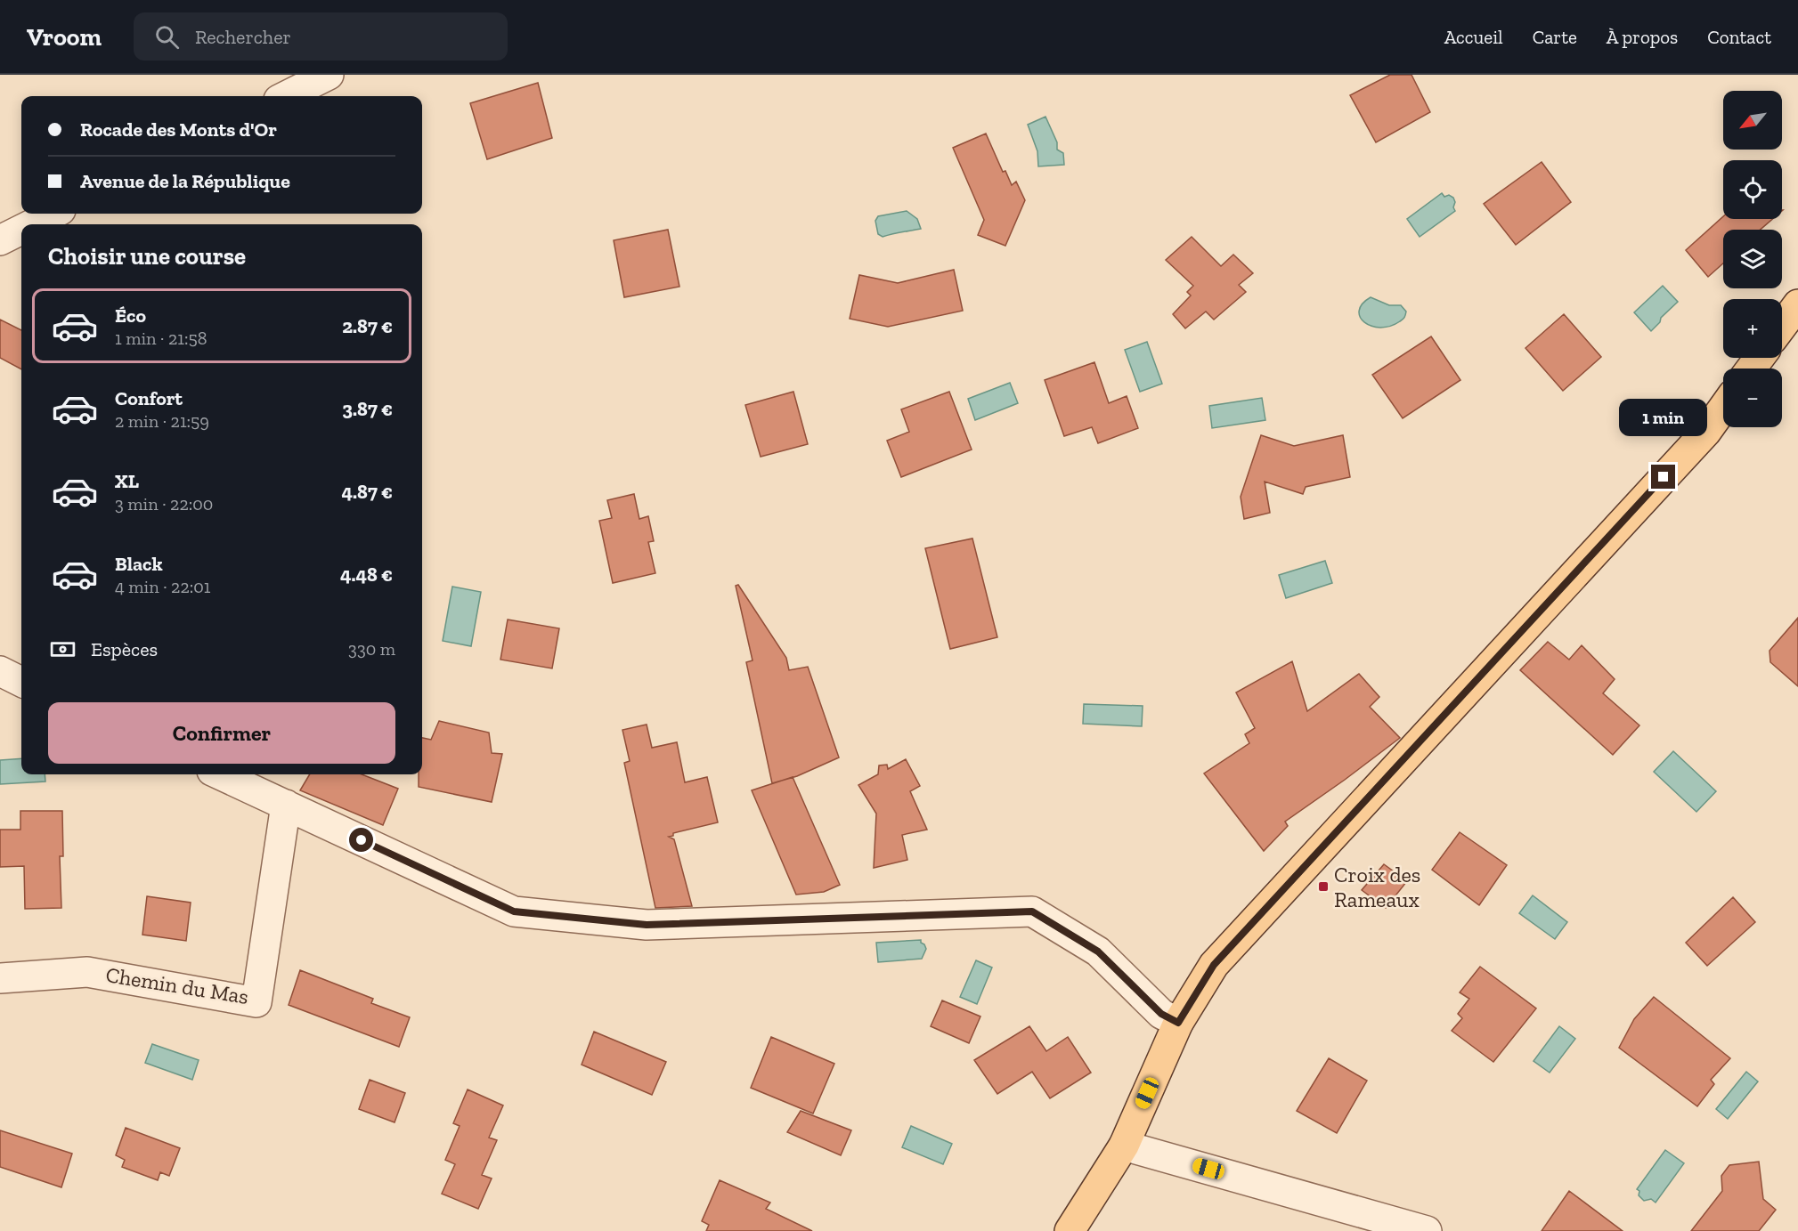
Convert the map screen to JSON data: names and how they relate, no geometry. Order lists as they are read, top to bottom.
{
  "streets": {
    "street": ["Chemin du Mas"]
  },
  "places": {
    "transit": ["Croix des Rameaux"]
  },
  "north": "bottom left",
  "page": {
    "header": "Vroom",
    "search": "Rechercher",
    "nav": [
      "Accueil",
      "Carte",
      "À propos",
      "Contact"
    ],
    "map_buttons": ["+", "−"],
    "banner": ["Rocade des Monts d'Or", "Avenue de la République"],
    "heading": "Choisir une course",
    "list": [
      {
        "name": "Éco",
        "note": "1 min · 21:58",
        "value": "2.87 €"
      },
      {
        "name": "Confort",
        "note": "2 min · 21:59",
        "value": "3.87 €"
      },
      {
        "name": "XL",
        "note": "3 min · 22:00",
        "value": "4.87 €"
      },
      {
        "name": "Black",
        "note": "4 min · 22:01",
        "value": "4.48 €"
      }
    ],
    "bubble": "1 min",
    "pay": ["Espèces", "330 m"],
    "buttons": "Confirmer"
  }
}
